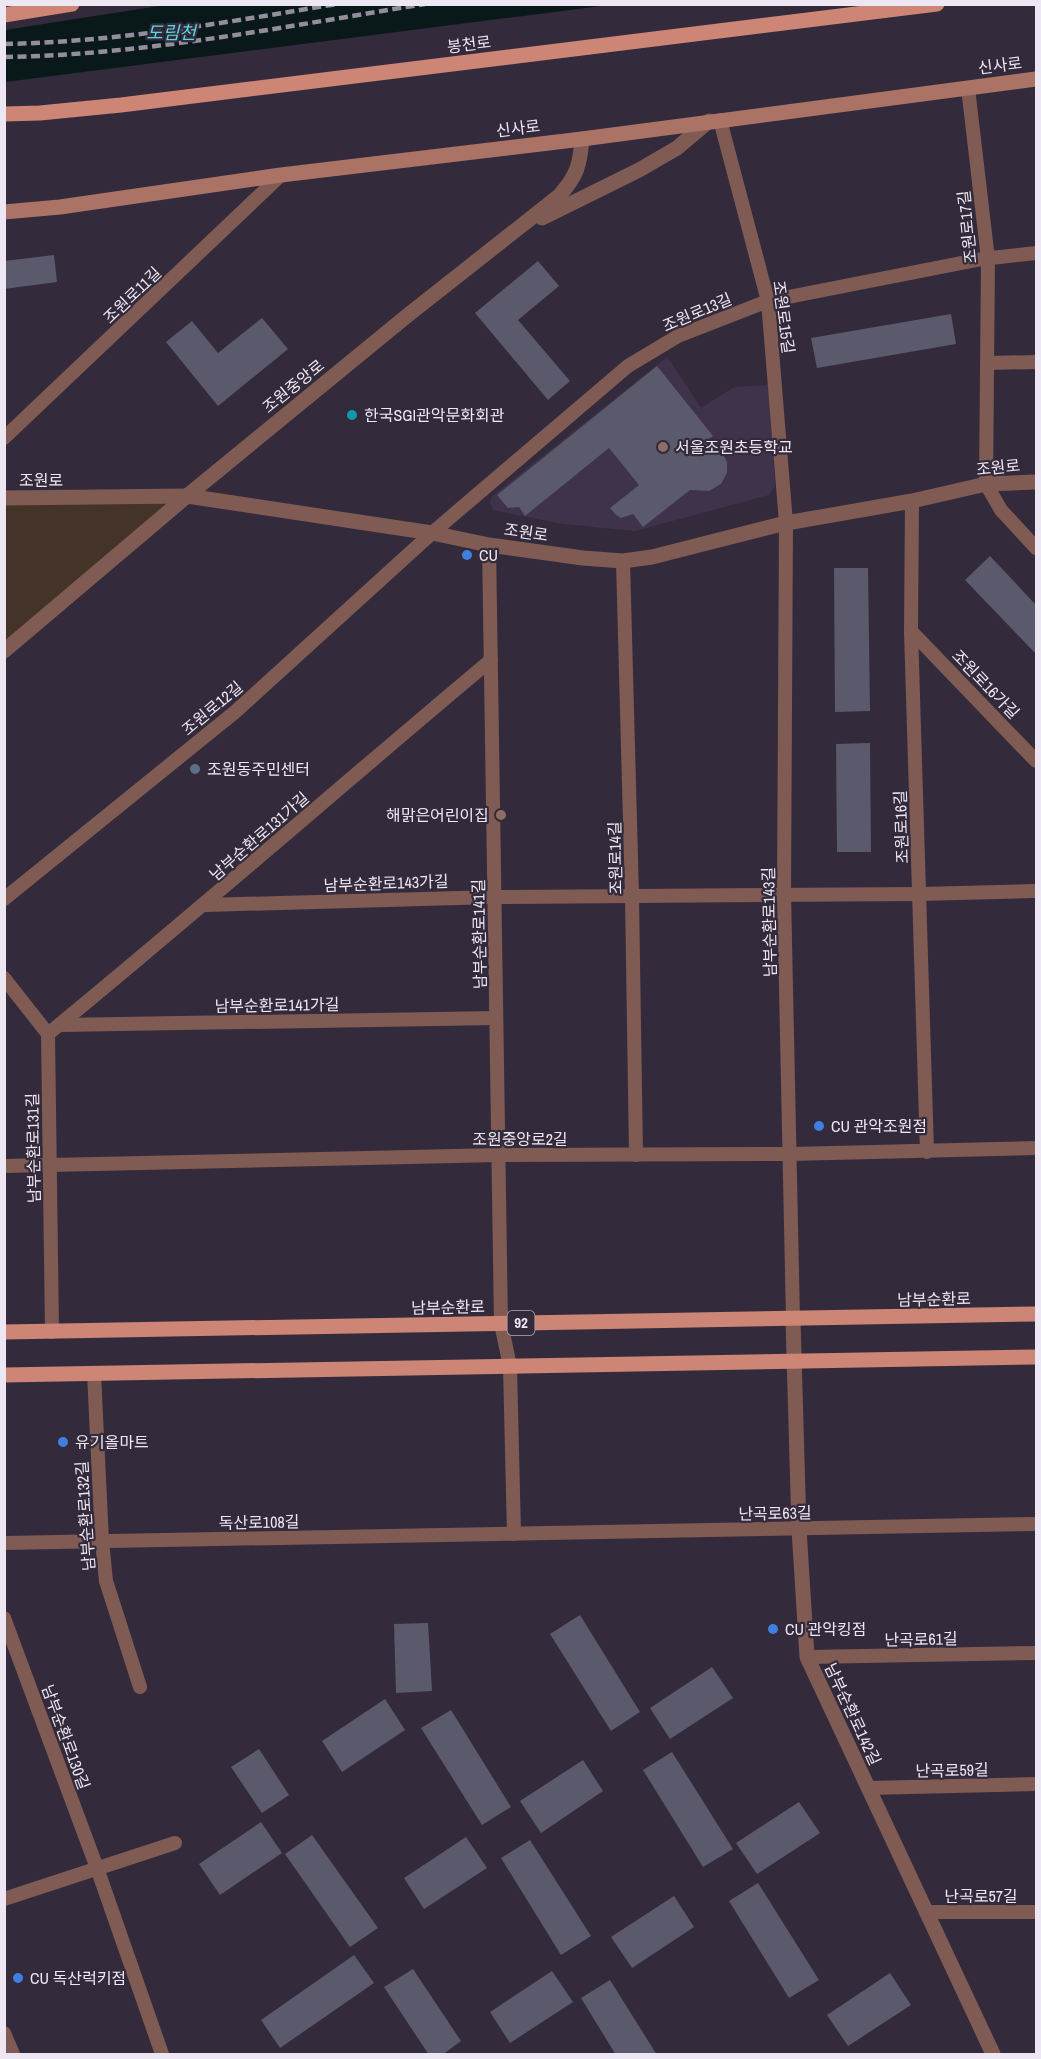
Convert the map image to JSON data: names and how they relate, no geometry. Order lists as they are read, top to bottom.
{
  "streets": {
    "main road": [
      "봉천로",
      "신사로",
      "남부순환로",
      "92"
    ],
    "street": [
      "조원로17길",
      "조원로11길",
      "조원로13길",
      "조원로15길",
      "조원중앙로",
      "조원로",
      "조원로16가길",
      "조원로12길",
      "조원로16길",
      "남부순환로131가길",
      "조원로14길",
      "남부순환로143가길",
      "남부순환로143길",
      "남부순환로141길",
      "남부순환로141가길",
      "조원중앙로2길",
      "남부순환로131길",
      "난곡로63길",
      "남부순환로132길",
      "독산로108길",
      "난곡로61길",
      "남부순환로142길",
      "남부순환로130길",
      "난곡로59길",
      "난곡로57길"
    ]
  },
  "crossings": [
    ["신사로", "조원로17길"],
    ["신사로", "조원로11길"],
    ["신사로", "조원로15길"],
    ["신사로", "조원중앙로"],
    ["조원로17길", "조원로13길"],
    ["조원로17길", "조원로"],
    ["조원로13길", "조원로15길"],
    ["조원로13길", "조원로"],
    ["조원로13길", "조원로12길"],
    ["조원로15길", "조원로"],
    ["조원로15길", "남부순환로143길"],
    ["조원중앙로", "조원로"],
    ["조원로", "조원로12길"],
    ["조원로", "조원로16길"],
    ["조원로", "조원로14길"],
    ["조원로", "남부순환로143길"],
    ["조원로", "남부순환로141길"],
    ["조원로16가길", "조원로16길"],
    ["조원로16길", "남부순환로143가길"],
    ["조원로16길", "조원중앙로2길"],
    ["남부순환로131가길", "남부순환로143가길"],
    ["남부순환로131가길", "남부순환로141길"],
    ["남부순환로131가길", "남부순환로141가길"],
    ["남부순환로131가길", "남부순환로131길"],
    ["조원로14길", "남부순환로143가길"],
    ["조원로14길", "조원중앙로2길"],
    ["남부순환로143가길", "남부순환로143길"],
    ["남부순환로143가길", "남부순환로141길"],
    ["남부순환로143길", "조원중앙로2길"],
    ["남부순환로143길", "남부순환로"],
    ["남부순환로143길", "남부순환로142길"],
    ["남부순환로141길", "남부순환로141가길"],
    ["남부순환로141길", "조원중앙로2길"],
    ["남부순환로141길", "남부순환로"],
    ["남부순환로141길", "난곡로63길"],
    ["남부순환로141길", "독산로108길"],
    ["남부순환로141가길", "남부순환로131길"],
    ["조원중앙로2길", "남부순환로131길"],
    ["남부순환로131길", "남부순환로"],
    ["남부순환로", "남부순환로142길"],
    ["난곡로63길", "독산로108길"],
    ["난곡로63길", "남부순환로142길"],
    ["남부순환로132길", "독산로108길"],
    ["난곡로61길", "남부순환로142길"],
    ["남부순환로142길", "난곡로59길"],
    ["남부순환로142길", "난곡로57길"]
  ],
  "water": ["도림천"],
  "places": [
    "한국SGI관악문화회관",
    "서울조원초등학교",
    "CU",
    "조원동주민센터",
    "해맑은어린이집",
    "CU 관악조원점",
    "유기올마트",
    "CU 관악킹점",
    "CU 독산럭키점"
  ]
}
